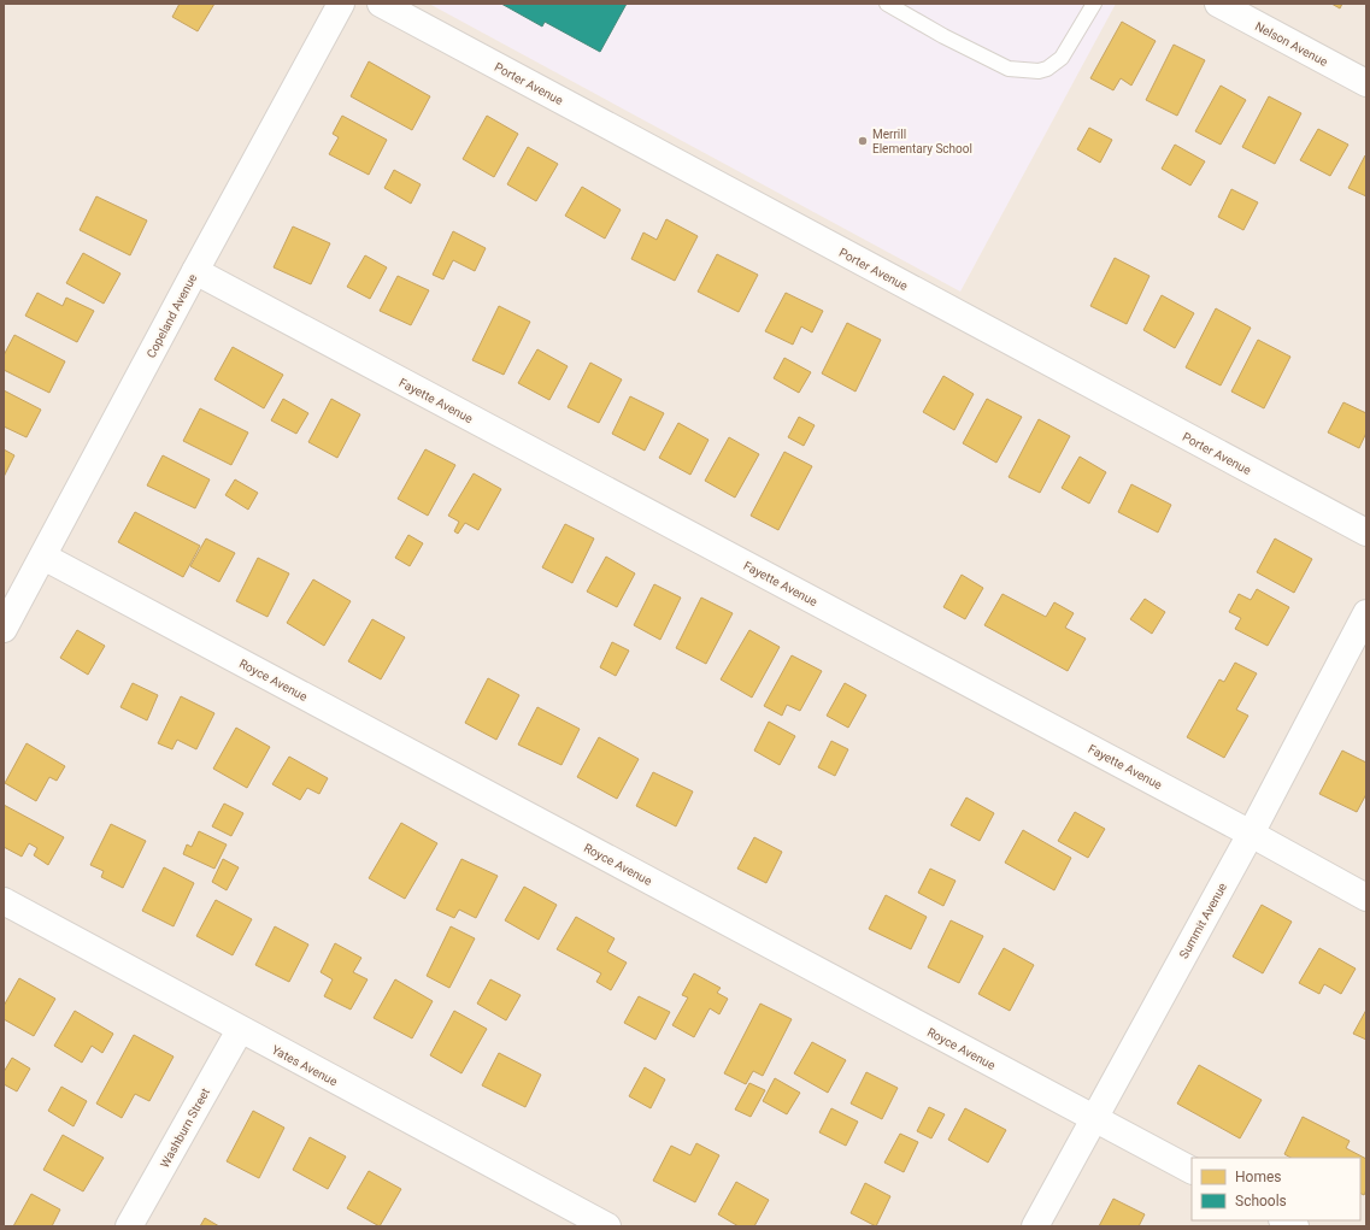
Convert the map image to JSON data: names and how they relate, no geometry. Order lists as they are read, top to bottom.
{
  "streets": {
    "street": [
      "Nelson Avenue",
      "Porter Avenue",
      "Copeland Avenue",
      "Fayette Avenue",
      "Royce Avenue",
      "Summit Avenue",
      "Yates Avenue",
      "Washburn Street"
    ]
  },
  "crossings": [
    ["Copeland Avenue", "Fayette Avenue"],
    ["Copeland Avenue", "Royce Avenue"],
    ["Fayette Avenue", "Summit Avenue"],
    ["Royce Avenue", "Summit Avenue"],
    ["Yates Avenue", "Washburn Street"]
  ],
  "places": ["Merrill Elementary School"],
  "legend": ["Homes", "Schools"]
}
